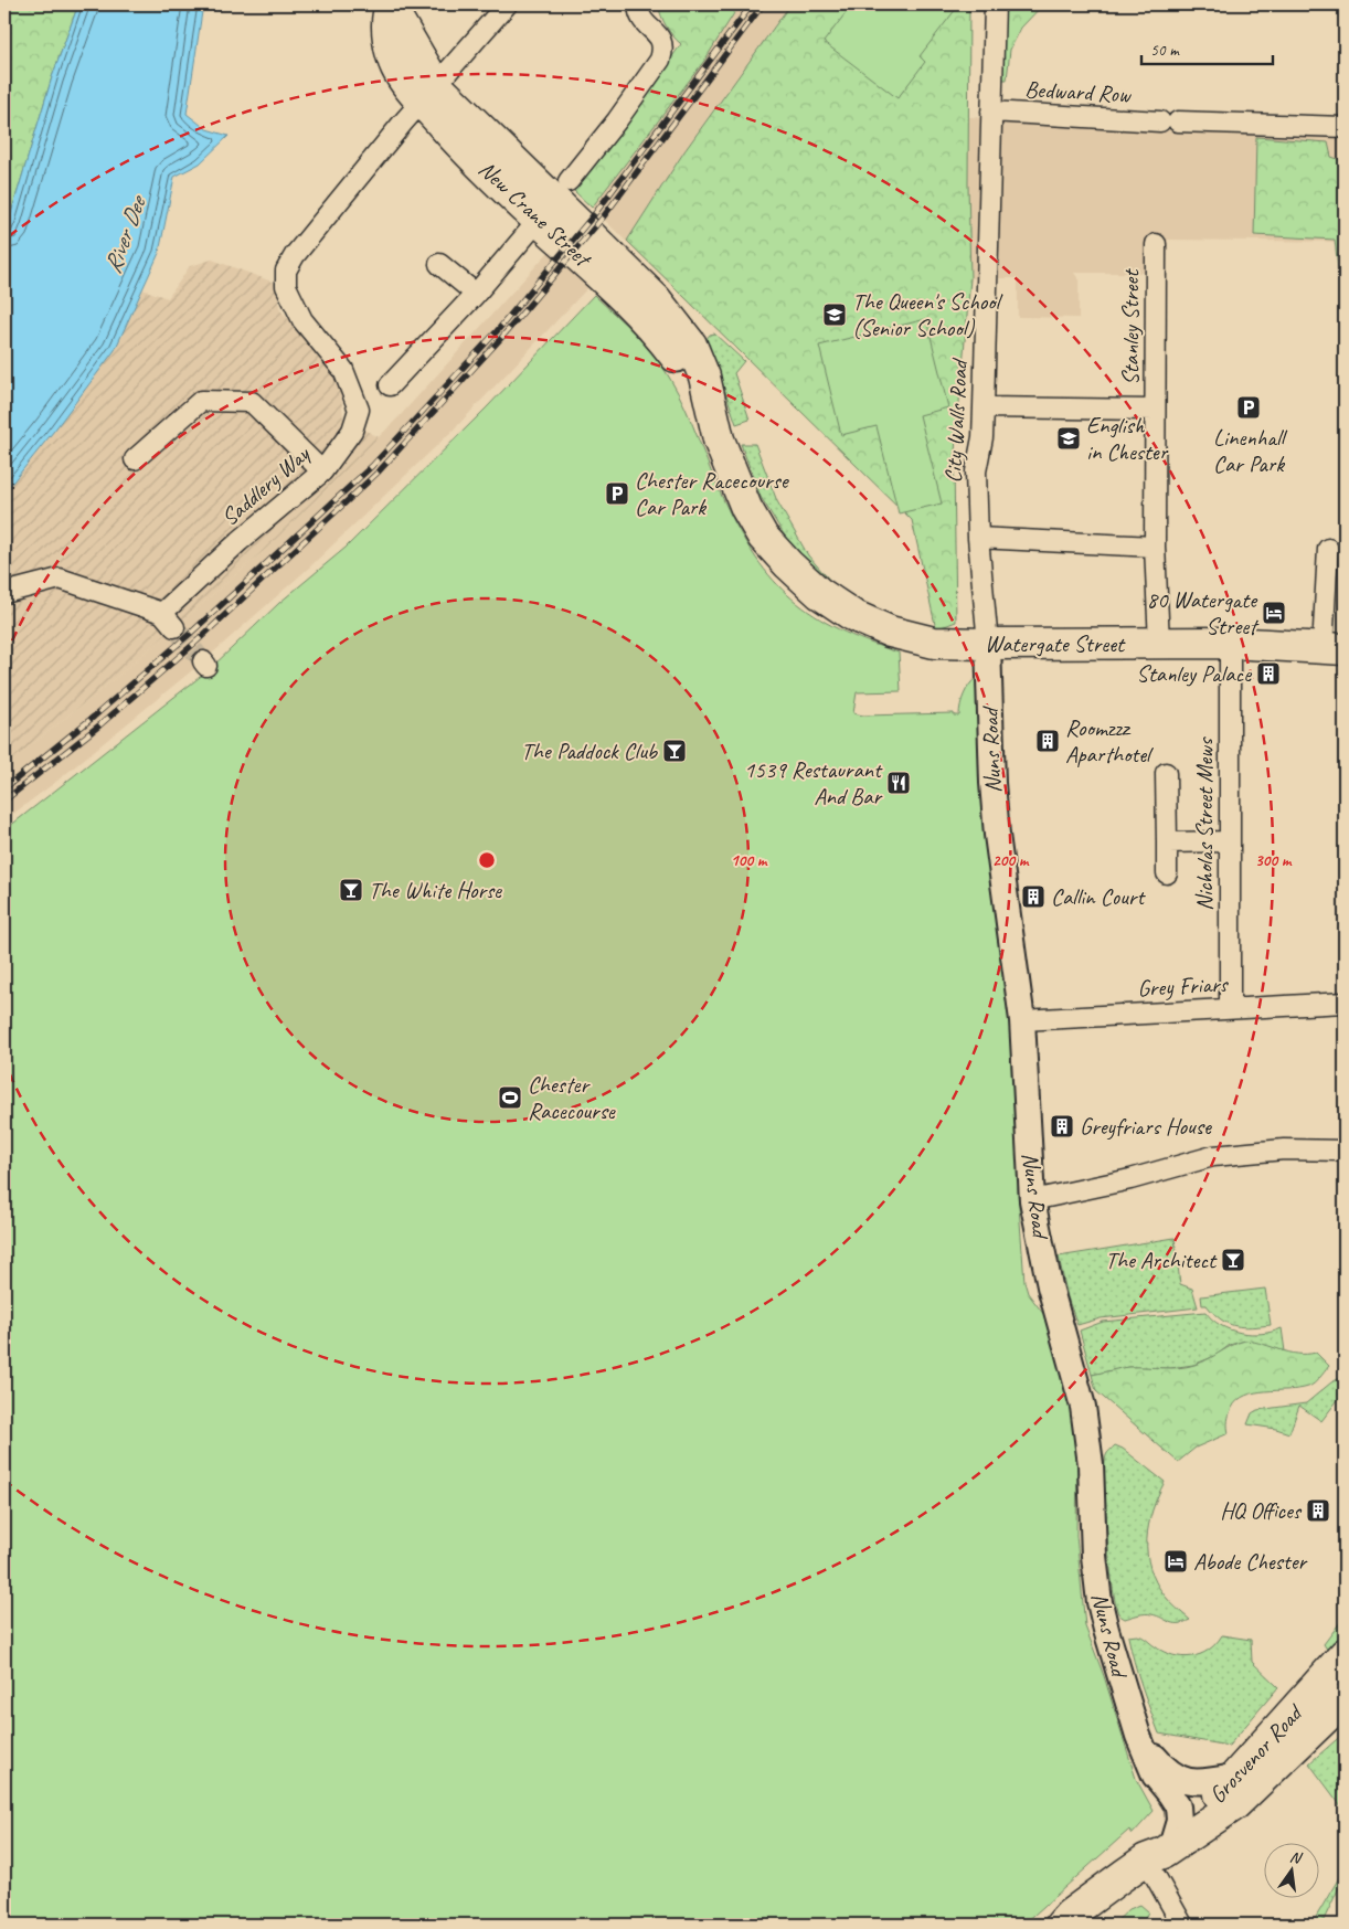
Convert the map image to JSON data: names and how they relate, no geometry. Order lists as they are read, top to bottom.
{
  "streets": {
    "main road": ["New Crane Street", "Watergate Street", "Grosvenor Road"],
    "street": [
      "Bedward Row",
      "Stanley Street",
      "City Walls Road",
      "Saddlery Way",
      "Nuns Road",
      "Nicholas Street Mews",
      "Grey Friars"
    ]
  },
  "crossings": [
    ["Bedward Row", "City Walls Road"],
    ["New Crane Street", "Saddlery Way"],
    ["New Crane Street", "Watergate Street"],
    ["Stanley Street", "Watergate Street"],
    ["City Walls Road", "Watergate Street"],
    ["City Walls Road", "Nuns Road"],
    ["Watergate Street", "Nuns Road"],
    ["Watergate Street", "Nicholas Street Mews"],
    ["Nuns Road", "Grey Friars"],
    ["Nuns Road", "Grosvenor Road"],
    ["Nicholas Street Mews", "Grey Friars"]
  ],
  "water": ["River Dee"],
  "places": {
    "school or university": ["The Queen's School (Senior School)", "English in Chester"],
    "parking": ["Linenhall Car Park", "Chester Racecourse Car Park"],
    "hotel": ["80 Watergate Street", "Abode Chester"],
    "building": [
      "Stanley Palace",
      "Roomzzz Aparthotel",
      "Callin Court",
      "Greyfriars House",
      "HQ Offices"
    ],
    "bar": ["The Paddock Club", "The White Horse", "The Architect"],
    "restaurant": ["1539 Restaurant And Bar"],
    "sports": ["Chester Racecourse"]
  },
  "scale_bar": "50 m",
  "north": "top",
  "rings": ["100 m", "200 m", "300 m"]
}
